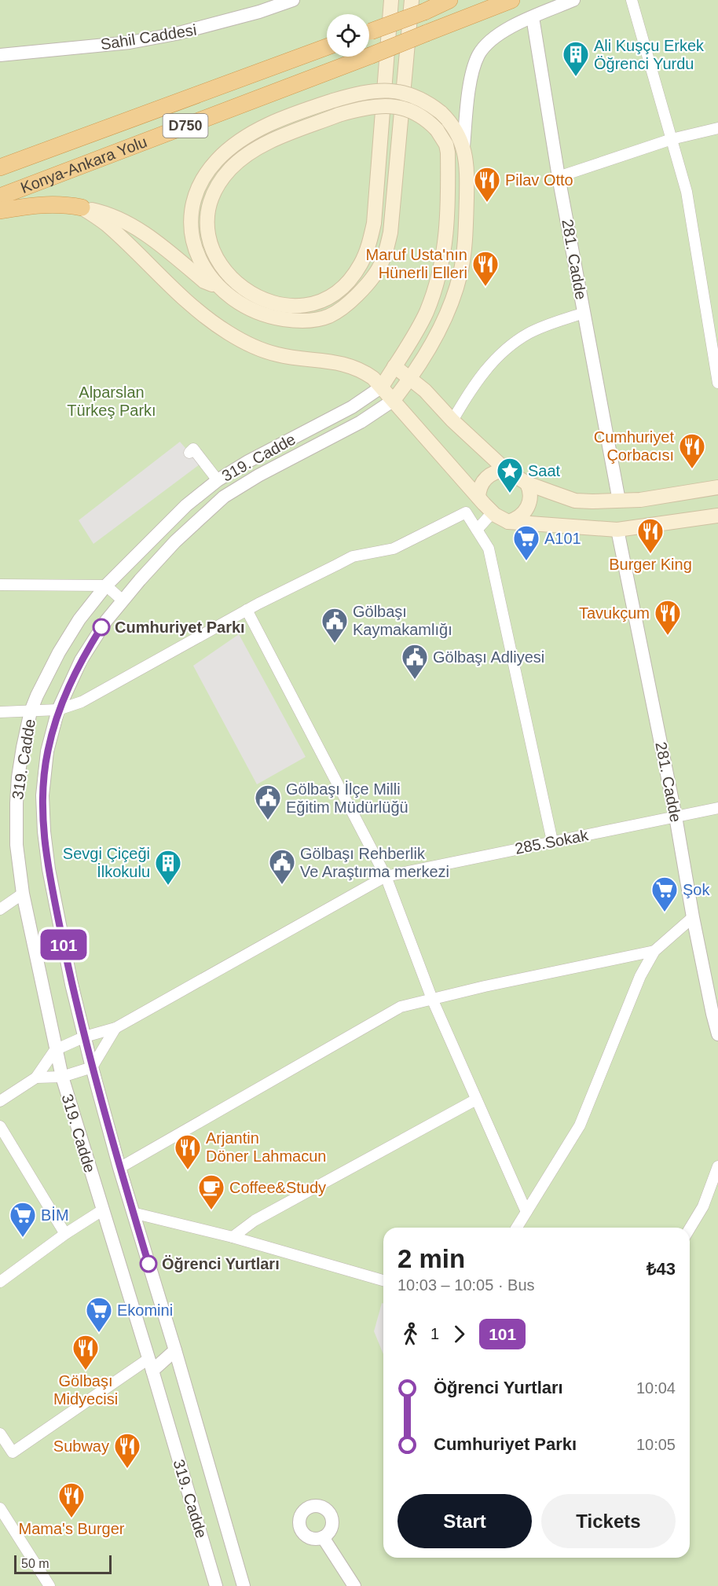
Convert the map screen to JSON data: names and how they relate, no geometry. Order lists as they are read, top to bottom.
{
  "streets": {
    "highway": ["D750", "Konya-Ankara Yolu"],
    "main road": ["319. Cadde"],
    "street": ["Sahil Caddesi", "281. Cadde", "285.Sokak"]
  },
  "crossings": [
    ["281. Cadde", "319. Cadde"],
    ["281. Cadde", "285.Sokak"],
    ["319. Cadde", "285.Sokak"]
  ],
  "parks": ["Alparslan Türkeş Parkı"],
  "places": {
    "building": ["Ali Kuşçu Erkek Öğrenci Yurdu", "Sevgi Çiçeği İlkokulu"],
    "restaurant": [
      "Pilav Otto",
      "Maruf Usta'nın Hünerli Elleri",
      "Cumhuriyet Çorbacısı",
      "Burger King",
      "Tavukçum",
      "Arjantin Döner Lahmacun",
      "Gölbaşı Midyecisi",
      "Subway",
      "Mama's Burger"
    ],
    "place": ["Saat"],
    "supermarket": [
      "A101",
      "Şok",
      "BİM",
      "Ekomini"
    ],
    "other": ["Cumhuriyet Parkı", "Öğrenci Yurtları"],
    "public building": [
      "Gölbaşı Kaymakamlığı",
      "Gölbaşı Adliyesi",
      "Gölbaşı İlçe Milli Eğitim Müdürlüğü",
      "Gölbaşı Rehberlik Ve Araştırma merkezi"
    ],
    "cafe": ["Coffee&Study"]
  },
  "lines": ["bus line 101"],
  "scale_bar": "50 m",
  "page": {
    "on_map": "101",
    "heading": ["2 min", "10:03 – 10:05 · Bus", "₺43"],
    "legs": ["1", "101"],
    "list": [
      {
        "name": "Öğrenci Yurtları",
        "value": "10:04"
      },
      {
        "name": "Cumhuriyet Parkı",
        "value": "10:05"
      }
    ],
    "buttons": ["Start", "Tickets"],
    "scale": "50 m"
  }
}
